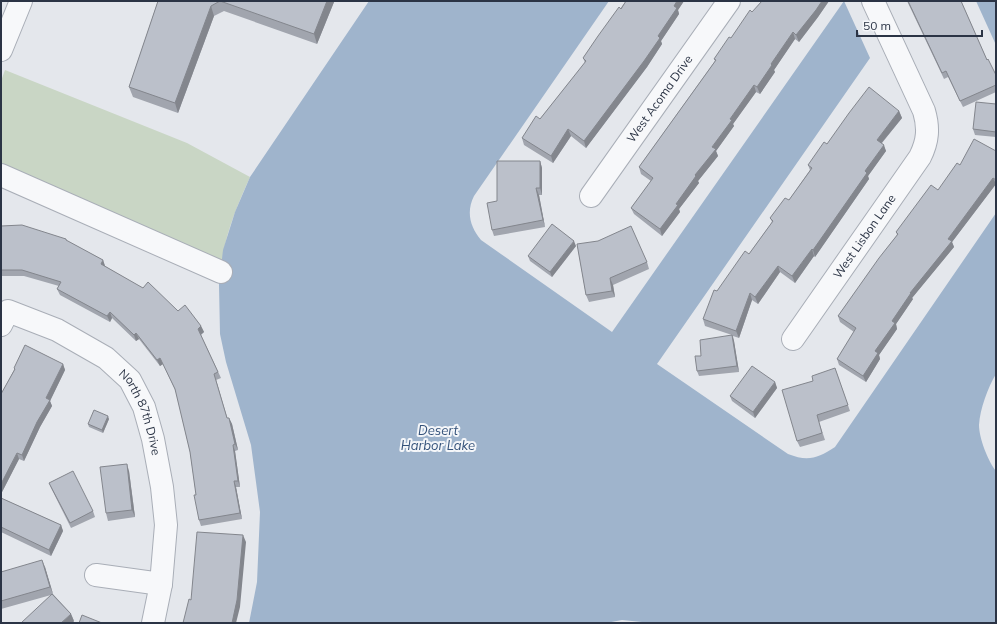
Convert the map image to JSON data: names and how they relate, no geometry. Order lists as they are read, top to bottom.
{
  "streets": {
    "street": ["West Acoma Drive", "West Lisbon Lane", "North 87th Drive"]
  },
  "water": ["Desert Harbor Lake"],
  "scale_bar": "50 m"
}
